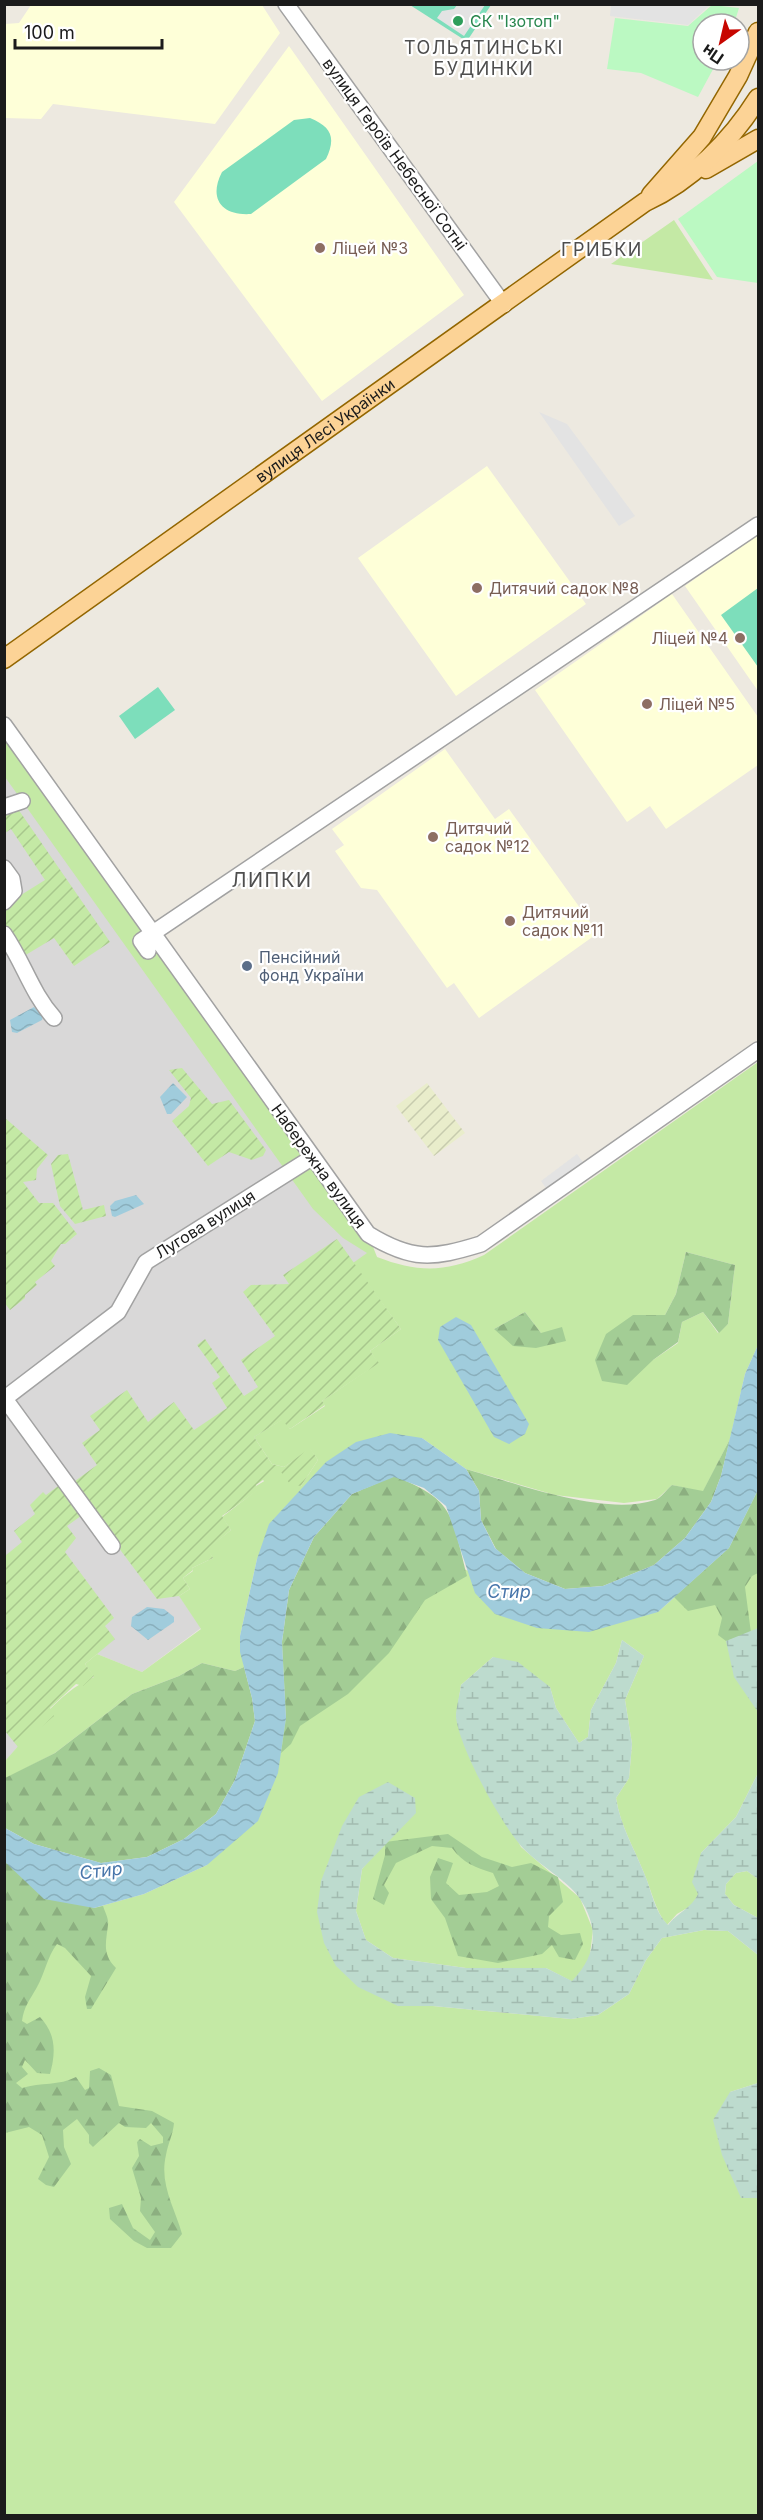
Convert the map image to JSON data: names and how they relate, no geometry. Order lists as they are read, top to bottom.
{
  "streets": {
    "main road": ["вулиця Лесі Українки"],
    "street": ["вулиця Героїв Небесної Сотні", "Набережна вулиця", "Лугова вулиця"]
  },
  "crossings": [
    ["вулиця Героїв Небесної Сотні", "вулиця Лесі Українки"],
    ["Набережна вулиця", "Лугова вулиця"]
  ],
  "districts": ["ТОЛЬЯТИНСЬКІ БУДИНКИ", "ГРИБКИ", "ЛИПКИ"],
  "water": ["Стир"],
  "places": [
    "СК \"Ізотоп\"",
    "Ліцей №3",
    "Дитячий садок №8",
    "Ліцей №4",
    "Ліцей №5",
    "Дитячий садок №12",
    "Дитячий садок №11",
    "Пенсійний фонд України"
  ],
  "scale_bar": "100 m",
  "north": "bottom left"
}
